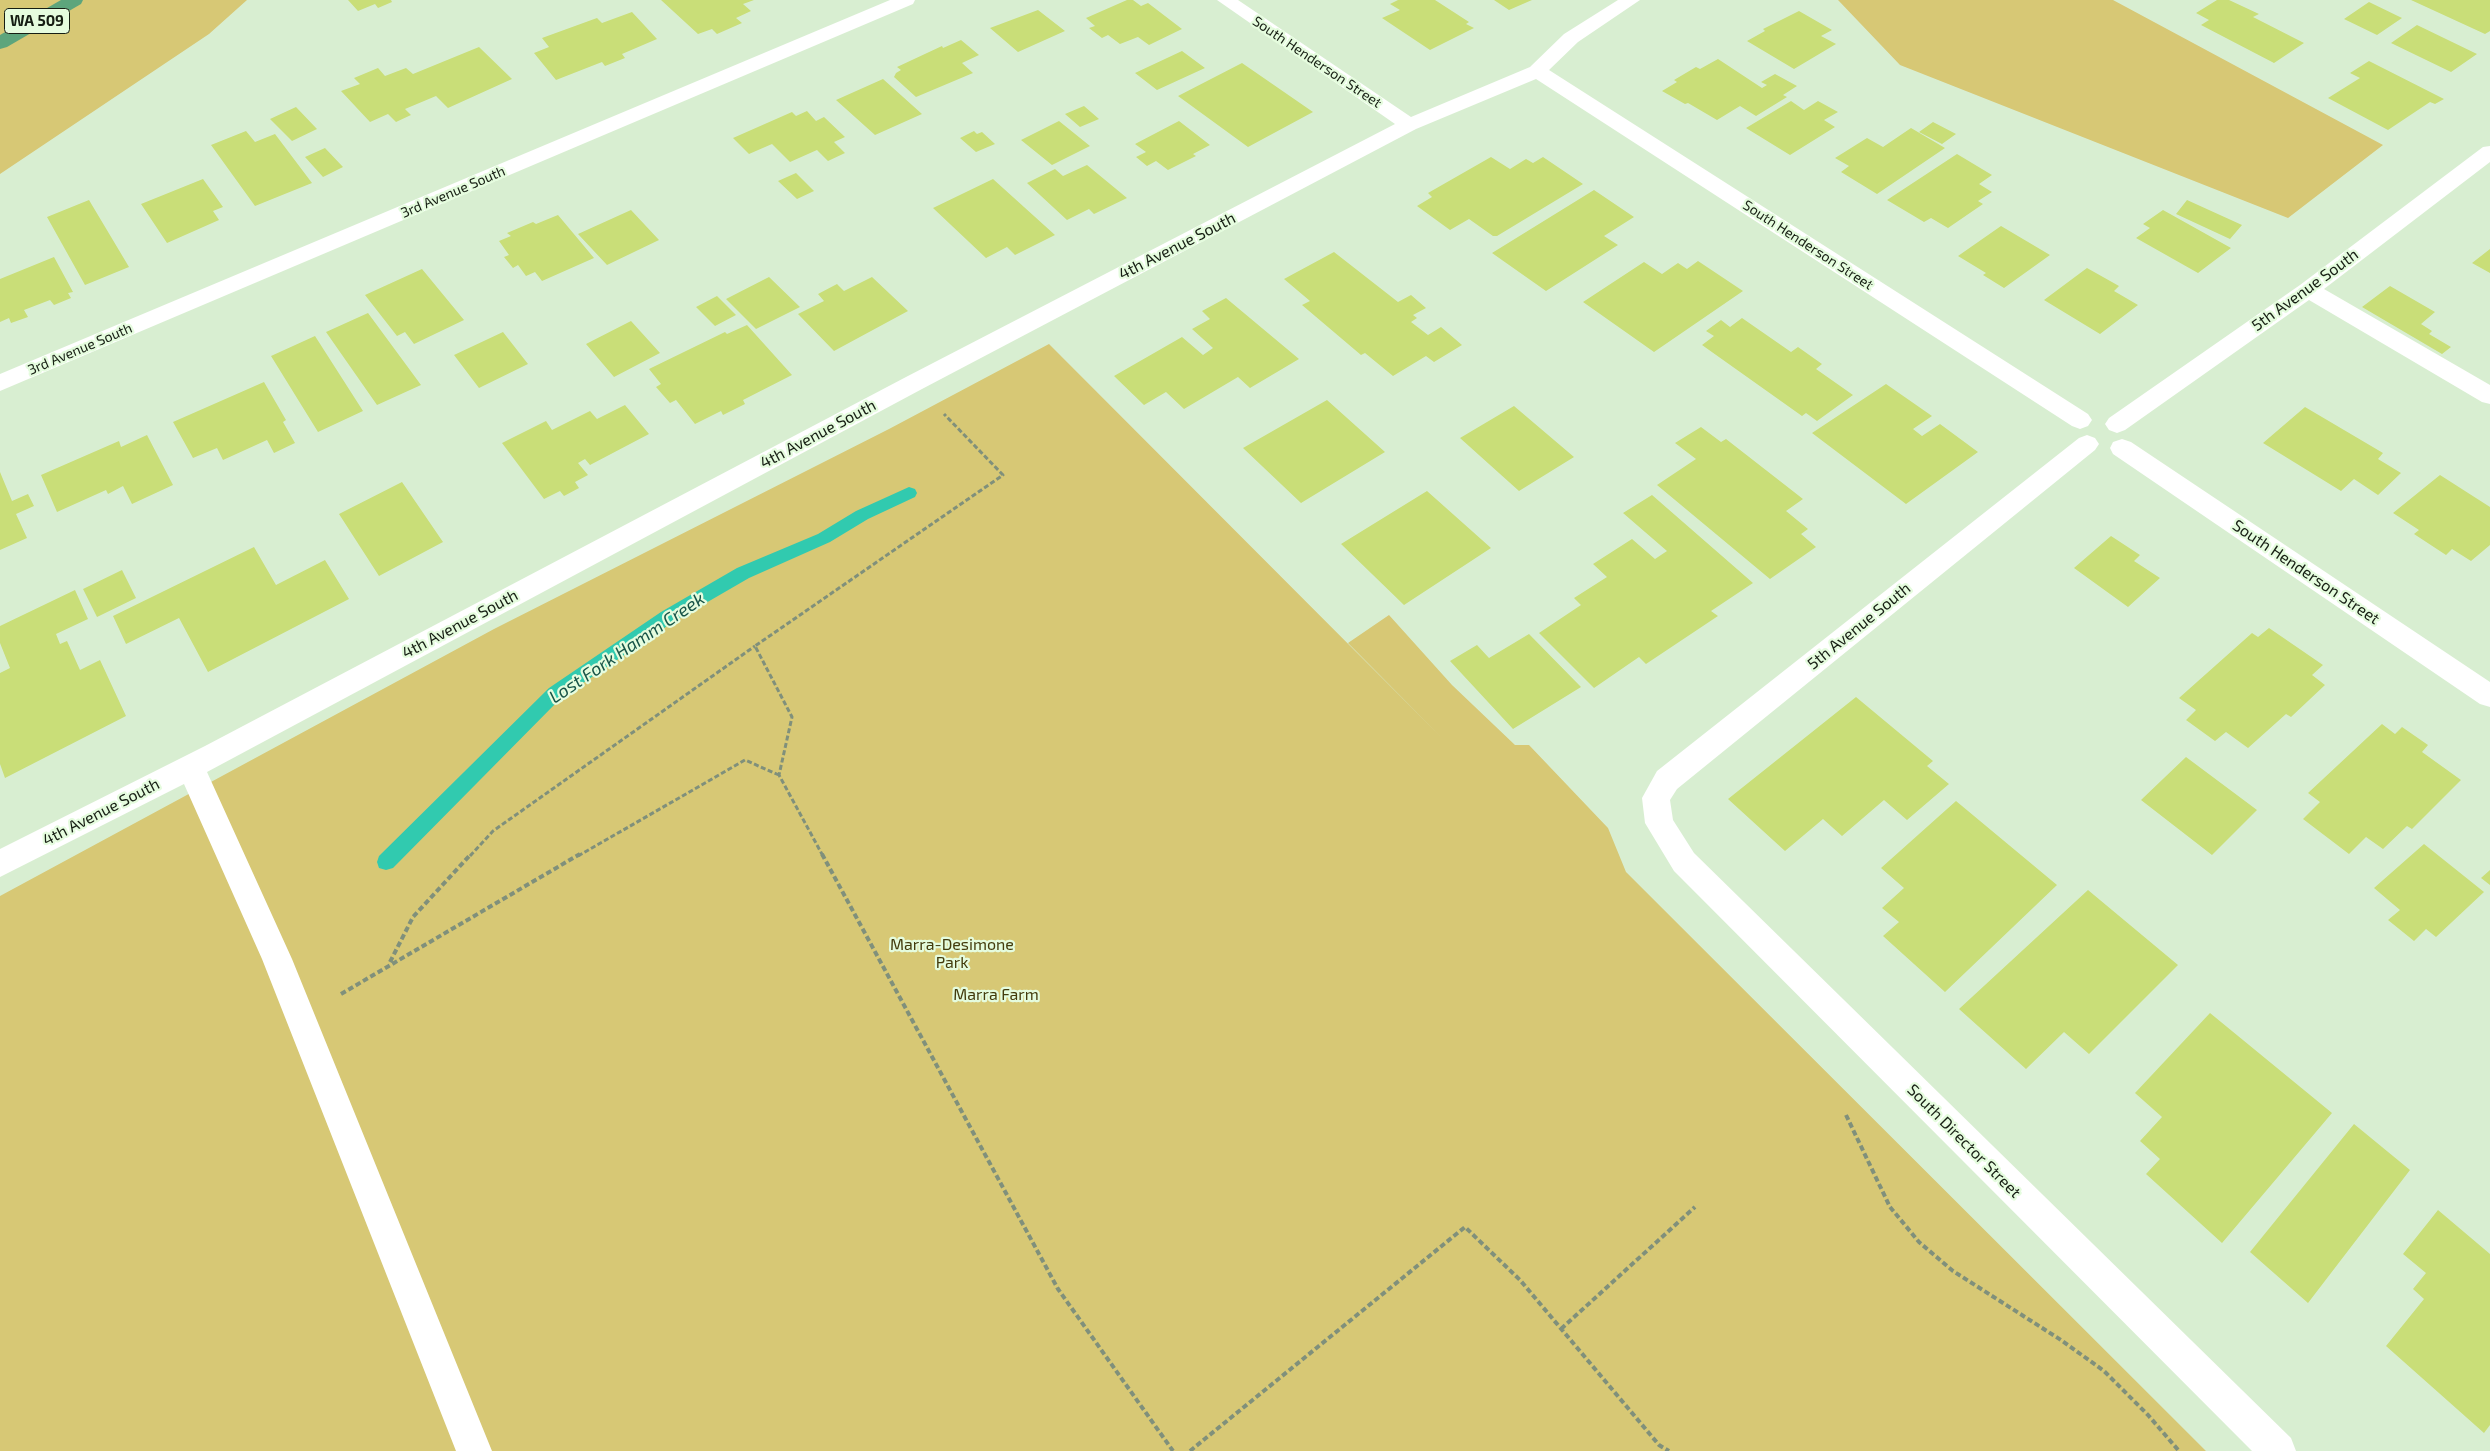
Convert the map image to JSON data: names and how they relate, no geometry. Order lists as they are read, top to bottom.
{
  "streets": {
    "highway": ["WA 509"],
    "street": [
      "South Henderson Street",
      "3rd Avenue South",
      "4th Avenue South",
      "5th Avenue South",
      "South Director Street"
    ]
  },
  "crossings": [
    ["South Henderson Street", "4th Avenue South"],
    ["South Henderson Street", "5th Avenue South"],
    ["5th Avenue South", "South Director Street"]
  ],
  "water": ["Lost Fork Hamm Creek"],
  "parks": ["Marra-Desimone Park", "Marra Farm"]
}
